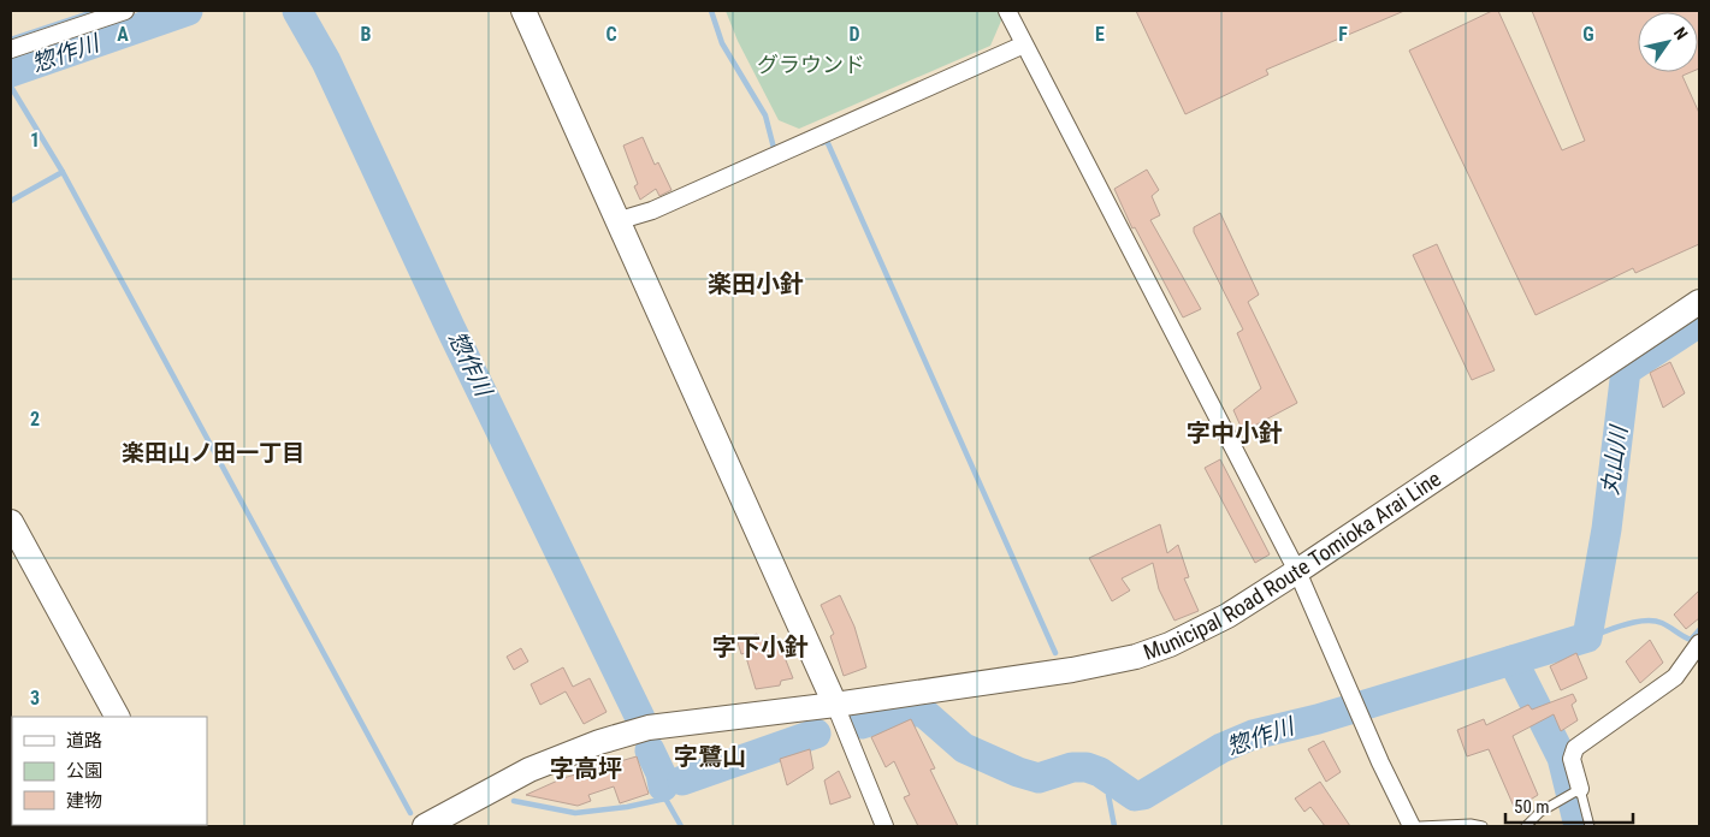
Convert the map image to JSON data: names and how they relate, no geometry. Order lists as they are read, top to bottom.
{
  "streets": {
    "street": ["Municipal Road Route Tomioka Arai Line"]
  },
  "districts": [
    "楽田小針",
    "字中小針",
    "楽田山ノ田一丁目",
    "字下小針",
    "字鷺山",
    "字高坪"
  ],
  "water": ["惣作川", "丸山川"],
  "parks": ["グラウンド"],
  "legend": ["道路", "公園", "建物"],
  "scale_bar": "50 m",
  "north": "top right",
  "grid": {
    "columns": [
      "A",
      "B",
      "C",
      "D",
      "E",
      "F",
      "G"
    ],
    "rows": ["1", "2", "3"]
  }
}
